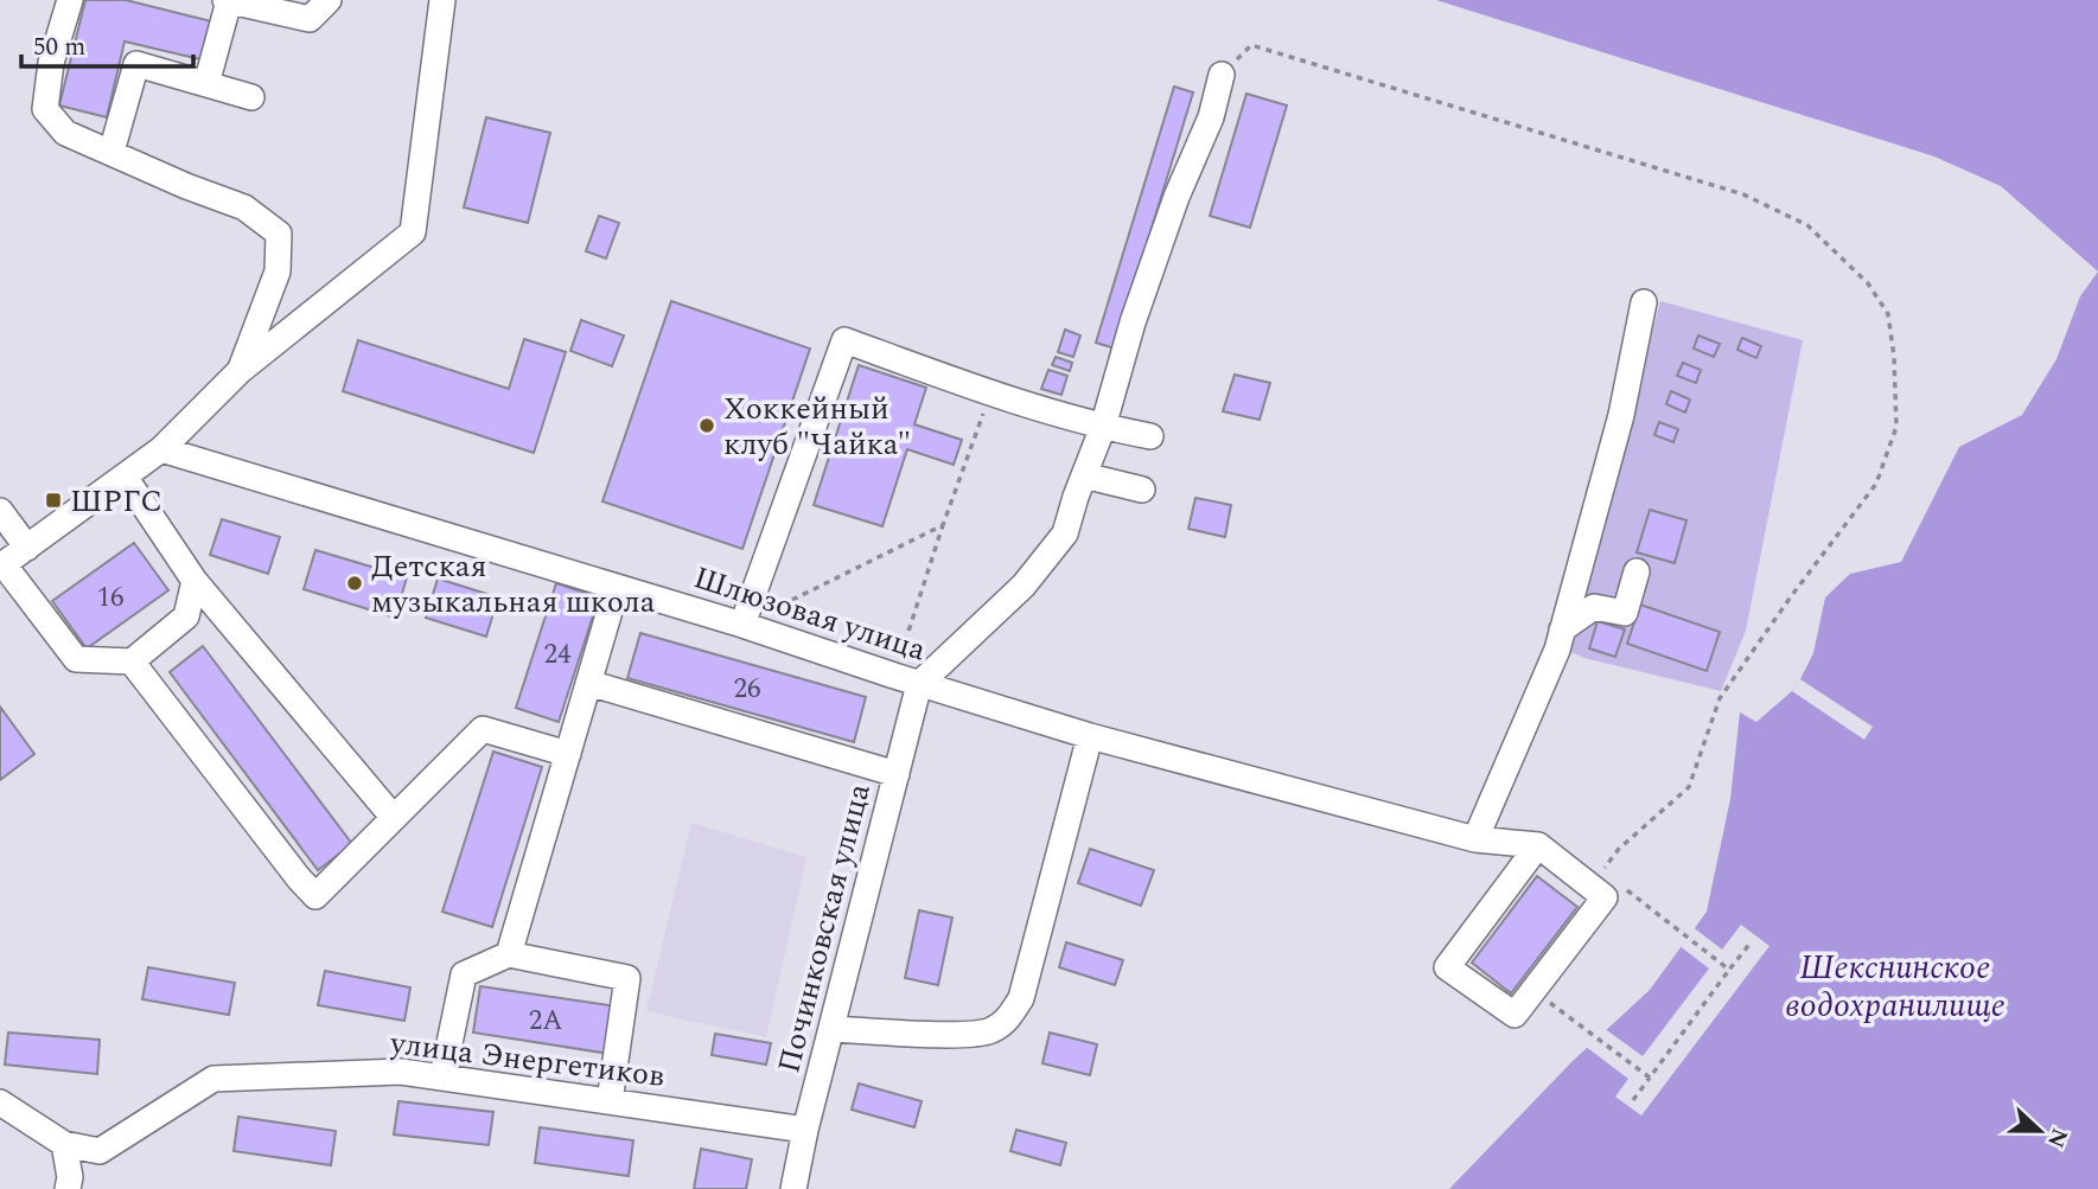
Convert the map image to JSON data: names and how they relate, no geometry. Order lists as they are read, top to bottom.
{
  "streets": {
    "street": ["Шлюзовая улица", "Починковская улица", "улица Энергетиков"]
  },
  "crossings": [
    ["Шлюзовая улица", "Починковская улица"],
    ["Починковская улица", "улица Энергетиков"]
  ],
  "water": ["Шекснинское водохранилище"],
  "places": {
    "other": ["Хоккейный клуб \"Чайка\"", "Детская музыкальная школа"],
    "transit": ["ШРГС"]
  },
  "house_numbers": [
    "16",
    "24",
    "26",
    "2А"
  ],
  "scale_bar": "50 m",
  "north": "right"
}
